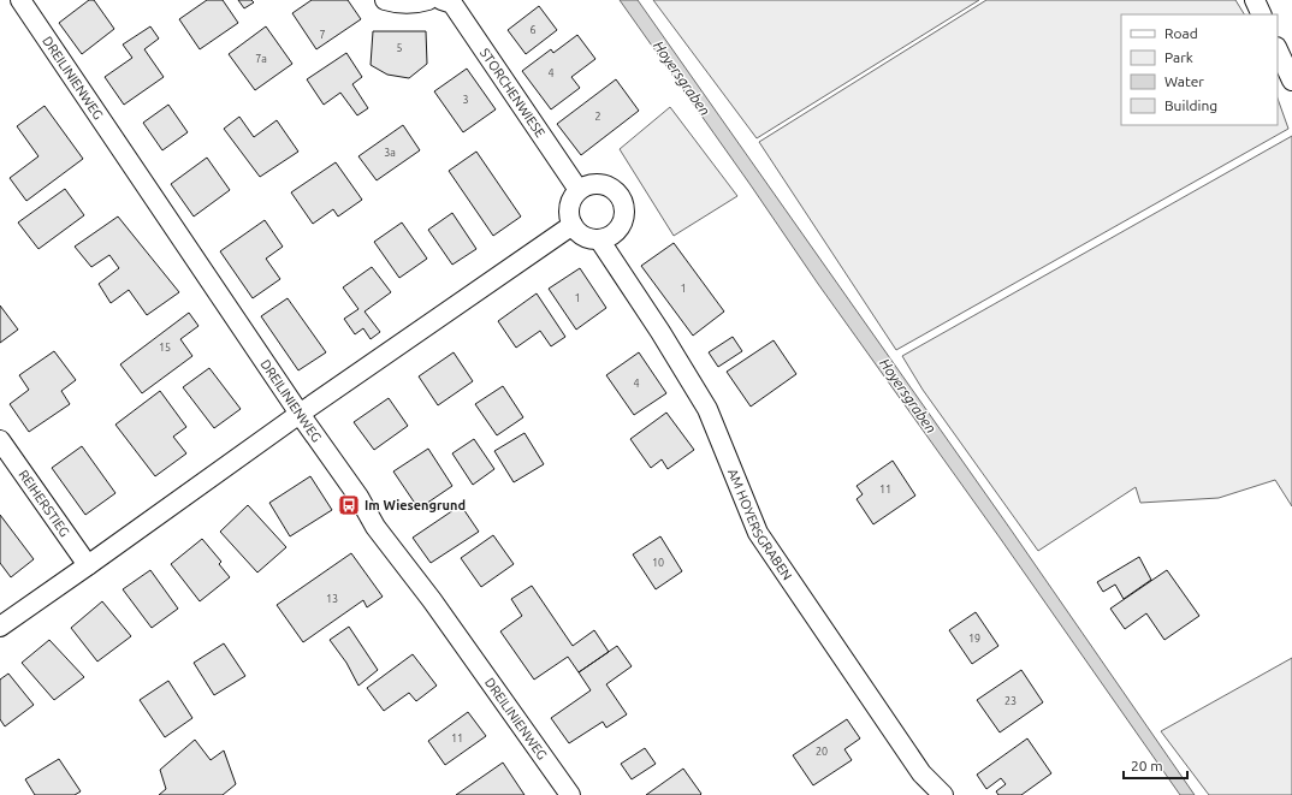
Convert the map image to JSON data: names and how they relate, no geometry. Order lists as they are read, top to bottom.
{
  "streets": {
    "street": [
      "DREILINIENWEG",
      "STORCHENWIESE",
      "REIHERSTIEG",
      "AM HOYERSGRABEN"
    ]
  },
  "crossings": [
    ["STORCHENWIESE", "AM HOYERSGRABEN"]
  ],
  "water": ["Hoyersgraben"],
  "places": {
    "bus stop": ["Im Wiesengrund"]
  },
  "house_numbers": [
    "6",
    "7",
    "5",
    "7a",
    "4",
    "3",
    "2",
    "3a",
    "1",
    "1",
    "15",
    "4",
    "11",
    "10",
    "13",
    "19",
    "23",
    "11",
    "20"
  ],
  "legend": [
    "Road",
    "Park",
    "Water",
    "Building"
  ],
  "scale_bar": "20 m"
}
